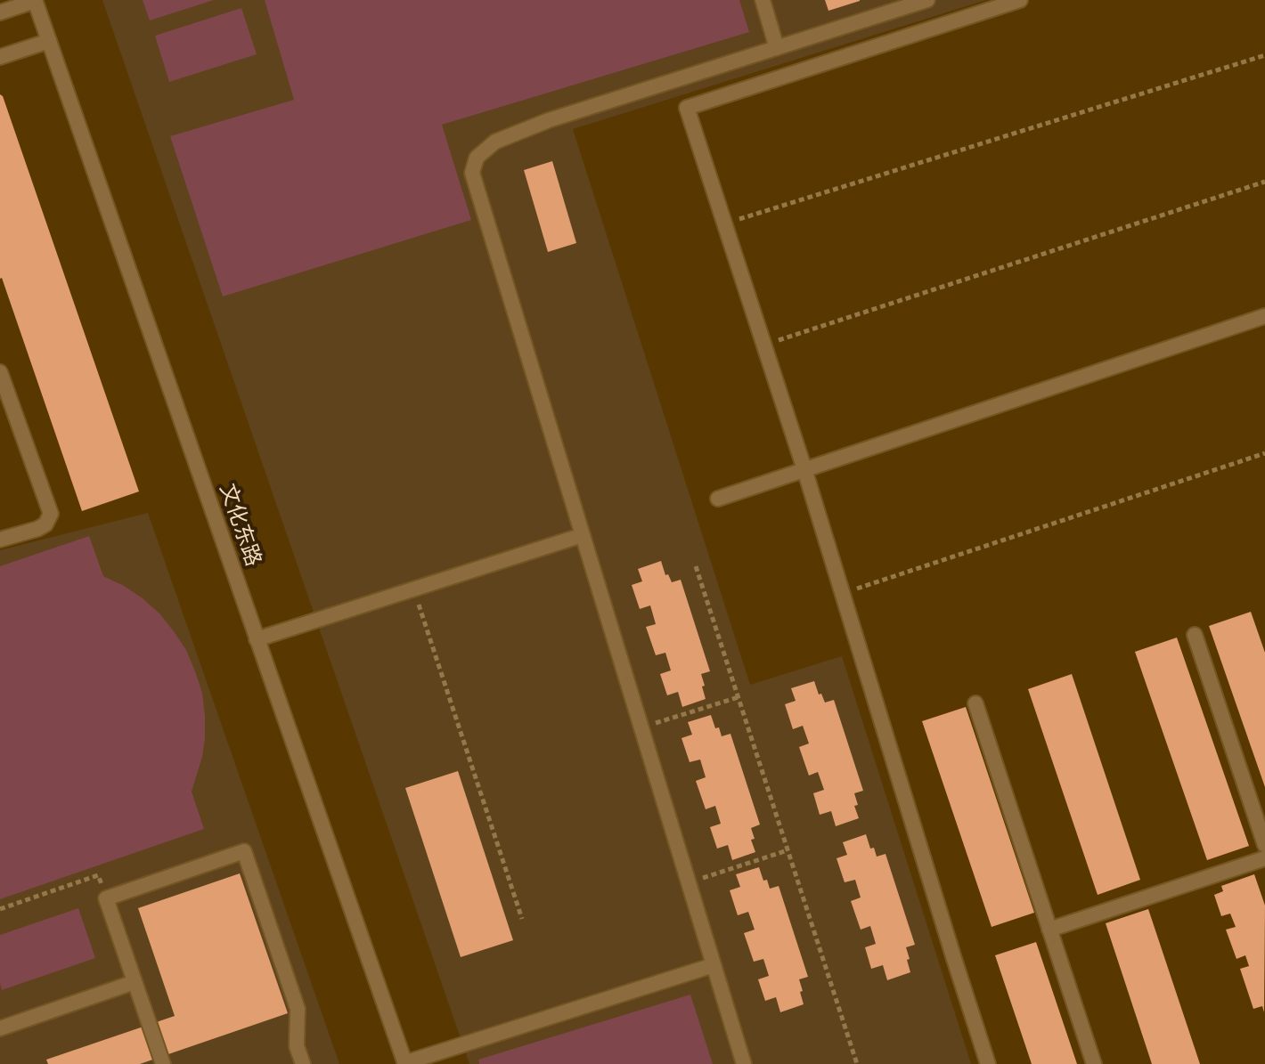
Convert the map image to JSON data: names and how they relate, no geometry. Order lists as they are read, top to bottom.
{
  "streets": {
    "street": ["文化东路"]
  }
}
